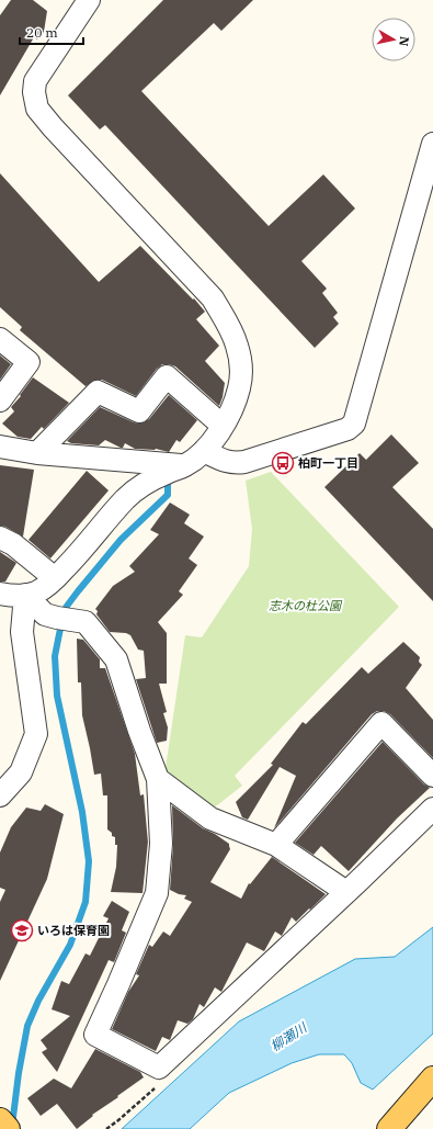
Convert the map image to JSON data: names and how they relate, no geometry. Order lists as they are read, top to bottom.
{
  "water": ["柳瀬川"],
  "parks": ["志木の杜公園"],
  "places": {
    "bus stop": ["柏町一丁目"],
    "school or university": ["いろは保育園"]
  },
  "scale_bar": "20 m",
  "north": "right"
}
